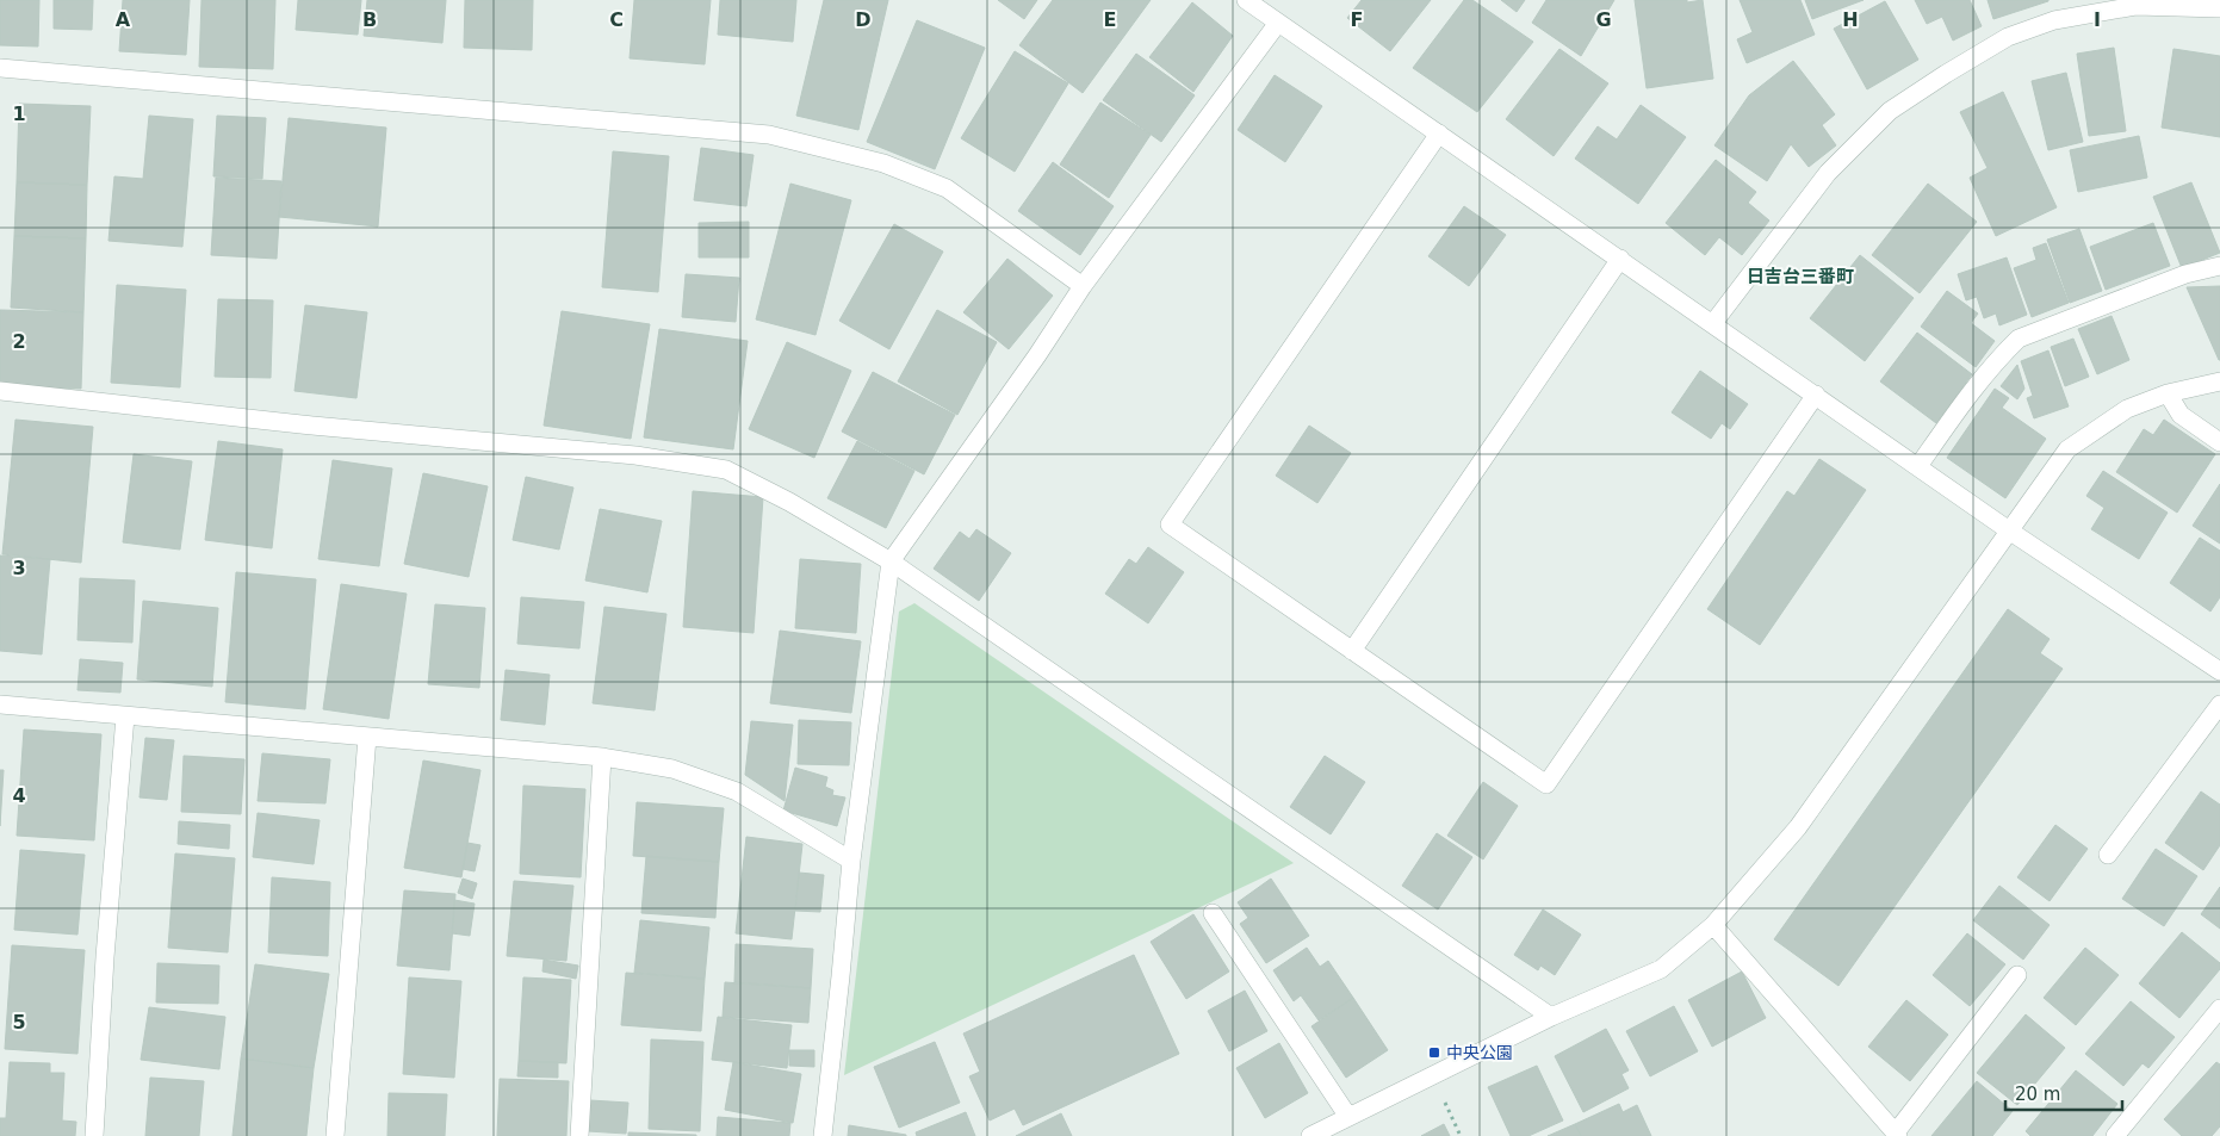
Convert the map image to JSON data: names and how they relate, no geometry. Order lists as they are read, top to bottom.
{
  "districts": ["日吉台三番町"],
  "places": {
    "transit": ["中央公園"]
  },
  "scale_bar": "20 m",
  "grid": {
    "columns": [
      "A",
      "B",
      "C",
      "D",
      "E",
      "F",
      "G",
      "H",
      "I"
    ],
    "rows": [
      "1",
      "2",
      "3",
      "4",
      "5"
    ]
  }
}
